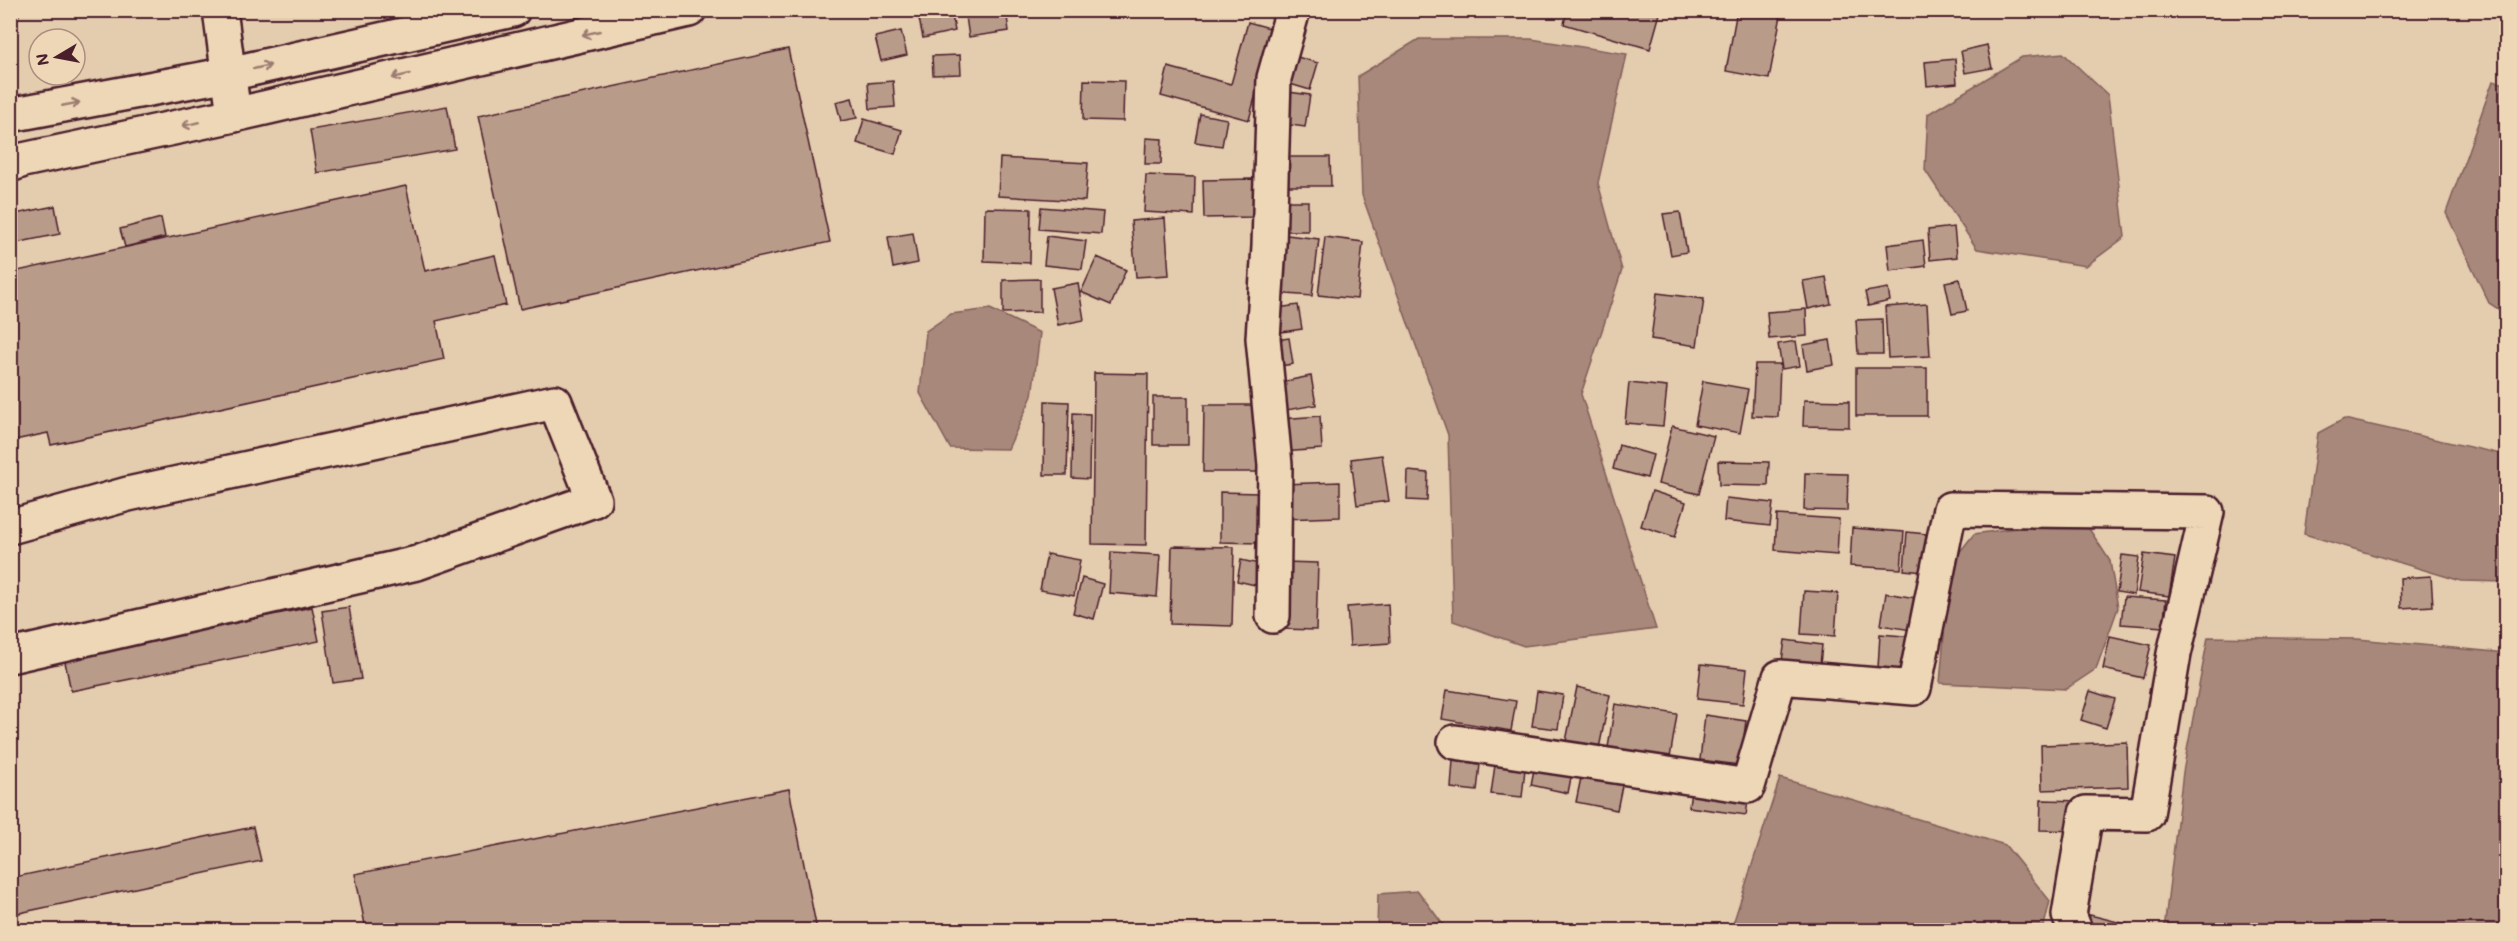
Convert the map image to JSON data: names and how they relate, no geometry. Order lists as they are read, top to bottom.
{
  "north": "left"
}
